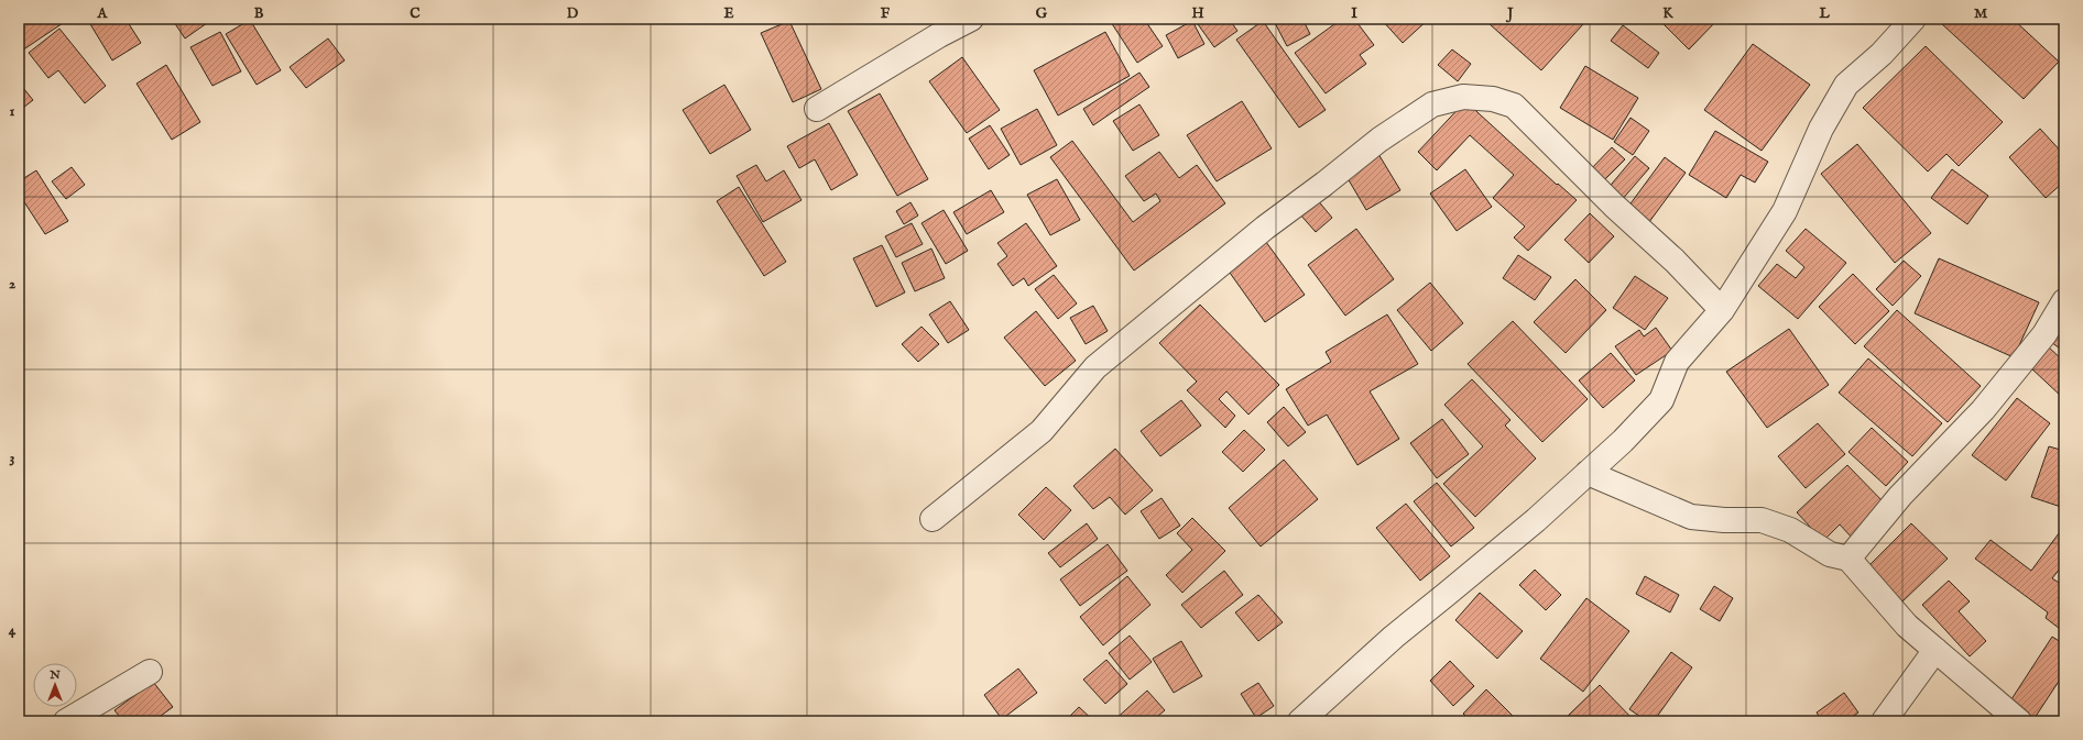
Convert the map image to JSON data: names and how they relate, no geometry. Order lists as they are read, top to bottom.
{
  "north": "top",
  "grid": {
    "columns": [
      "A",
      "B",
      "C",
      "D",
      "E",
      "F",
      "G",
      "H",
      "I",
      "J",
      "K",
      "L",
      "M"
    ],
    "rows": [
      "1",
      "2",
      "3",
      "4"
    ]
  }
}
